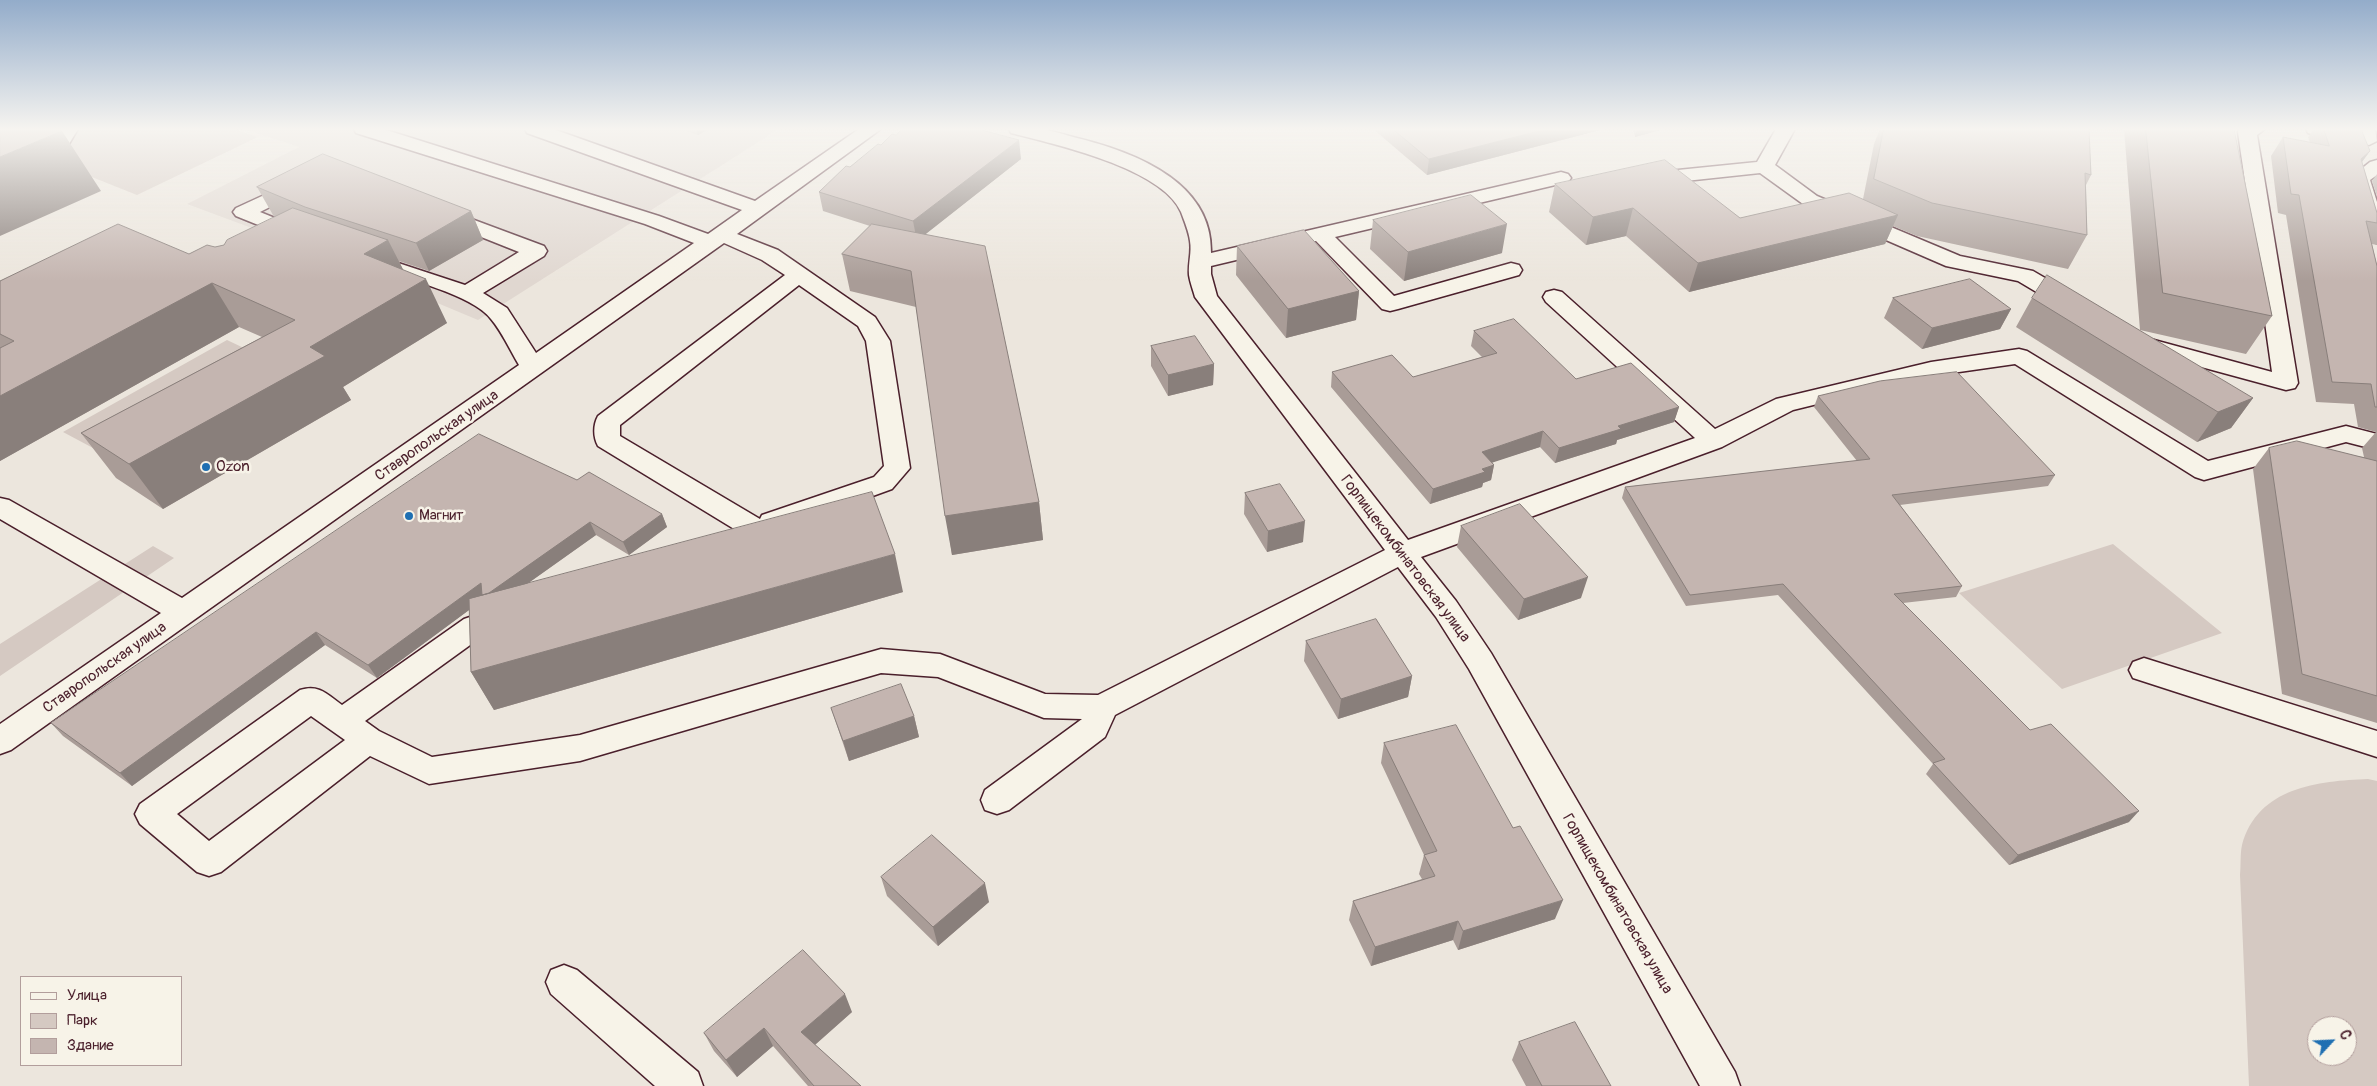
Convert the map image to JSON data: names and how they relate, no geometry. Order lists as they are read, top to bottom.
{
  "streets": {
    "street": ["Ставропольская улица", "Горпищекомбинатовская улица"]
  },
  "places": ["Ozon", "Магнит"],
  "legend": ["Улица", "Парк", "Здание"],
  "north": "top right"
}
